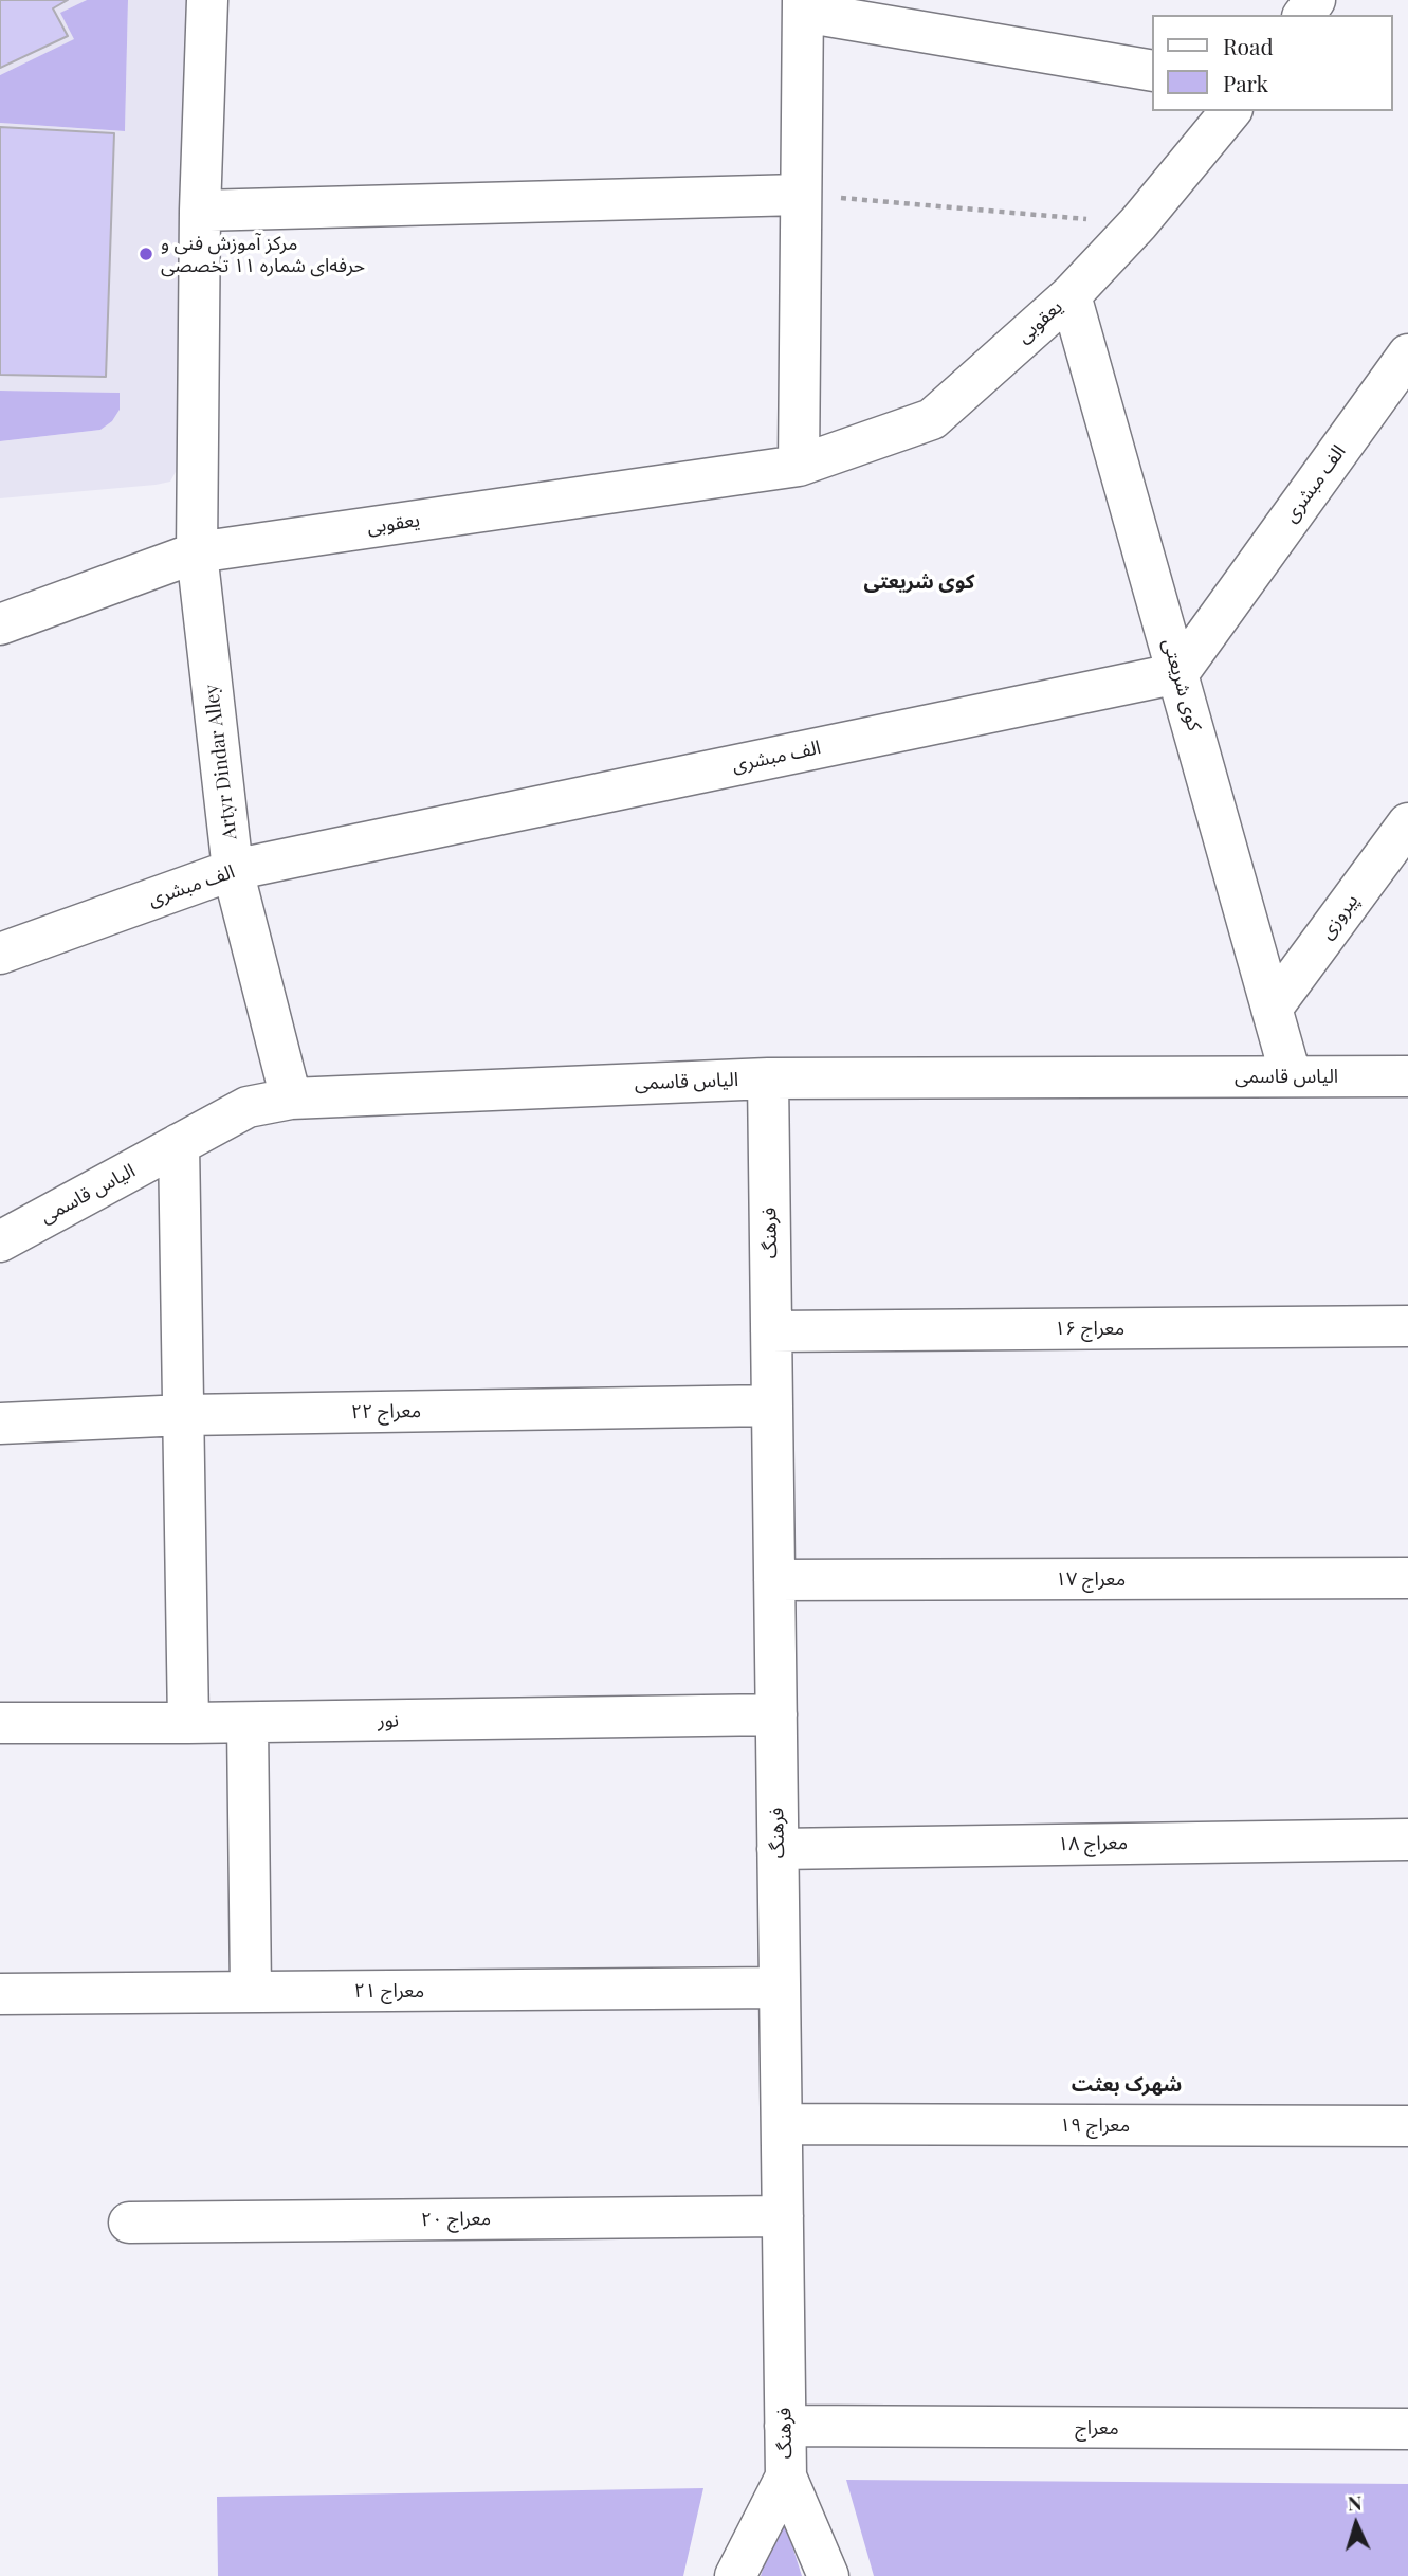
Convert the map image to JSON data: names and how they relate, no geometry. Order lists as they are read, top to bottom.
{
  "streets": {
    "street": [
      "یعقوبی",
      "الف مبشری",
      "کوی شریعتی",
      "Artyr Dindar Alley",
      "پیروزی",
      "الیاس قاسمی",
      "فرهنگ",
      "معراج ۱۶",
      "معراج ۲۲",
      "معراج ۱۷",
      "نور",
      "معراج ۱۸",
      "معراج ۲۱",
      "معراج ۱۹",
      "معراج ۲۰",
      "معراج"
    ]
  },
  "crossings": [
    ["یعقوبی", "کوی شریعتی"],
    ["یعقوبی", "Artyr Dindar Alley"],
    ["الف مبشری", "کوی شریعتی"],
    ["الف مبشری", "Artyr Dindar Alley"],
    ["کوی شریعتی", "پیروزی"],
    ["کوی شریعتی", "الیاس قاسمی"],
    ["Artyr Dindar Alley", "الیاس قاسمی"],
    ["الیاس قاسمی", "فرهنگ"],
    ["فرهنگ", "معراج ۱۶"],
    ["فرهنگ", "معراج ۲۲"],
    ["فرهنگ", "معراج ۱۷"],
    ["فرهنگ", "نور"],
    ["فرهنگ", "معراج ۱۸"],
    ["فرهنگ", "معراج ۲۱"],
    ["فرهنگ", "معراج ۱۹"],
    ["فرهنگ", "معراج ۲۰"],
    ["فرهنگ", "معراج"]
  ],
  "districts": ["کوی شریعتی", "شهرک بعثت"],
  "places": ["مرکز آموزش فنی و حرفه‌ای شماره ۱۱ تخصصی"],
  "legend": ["Road", "Park"],
  "north": "top"
}
